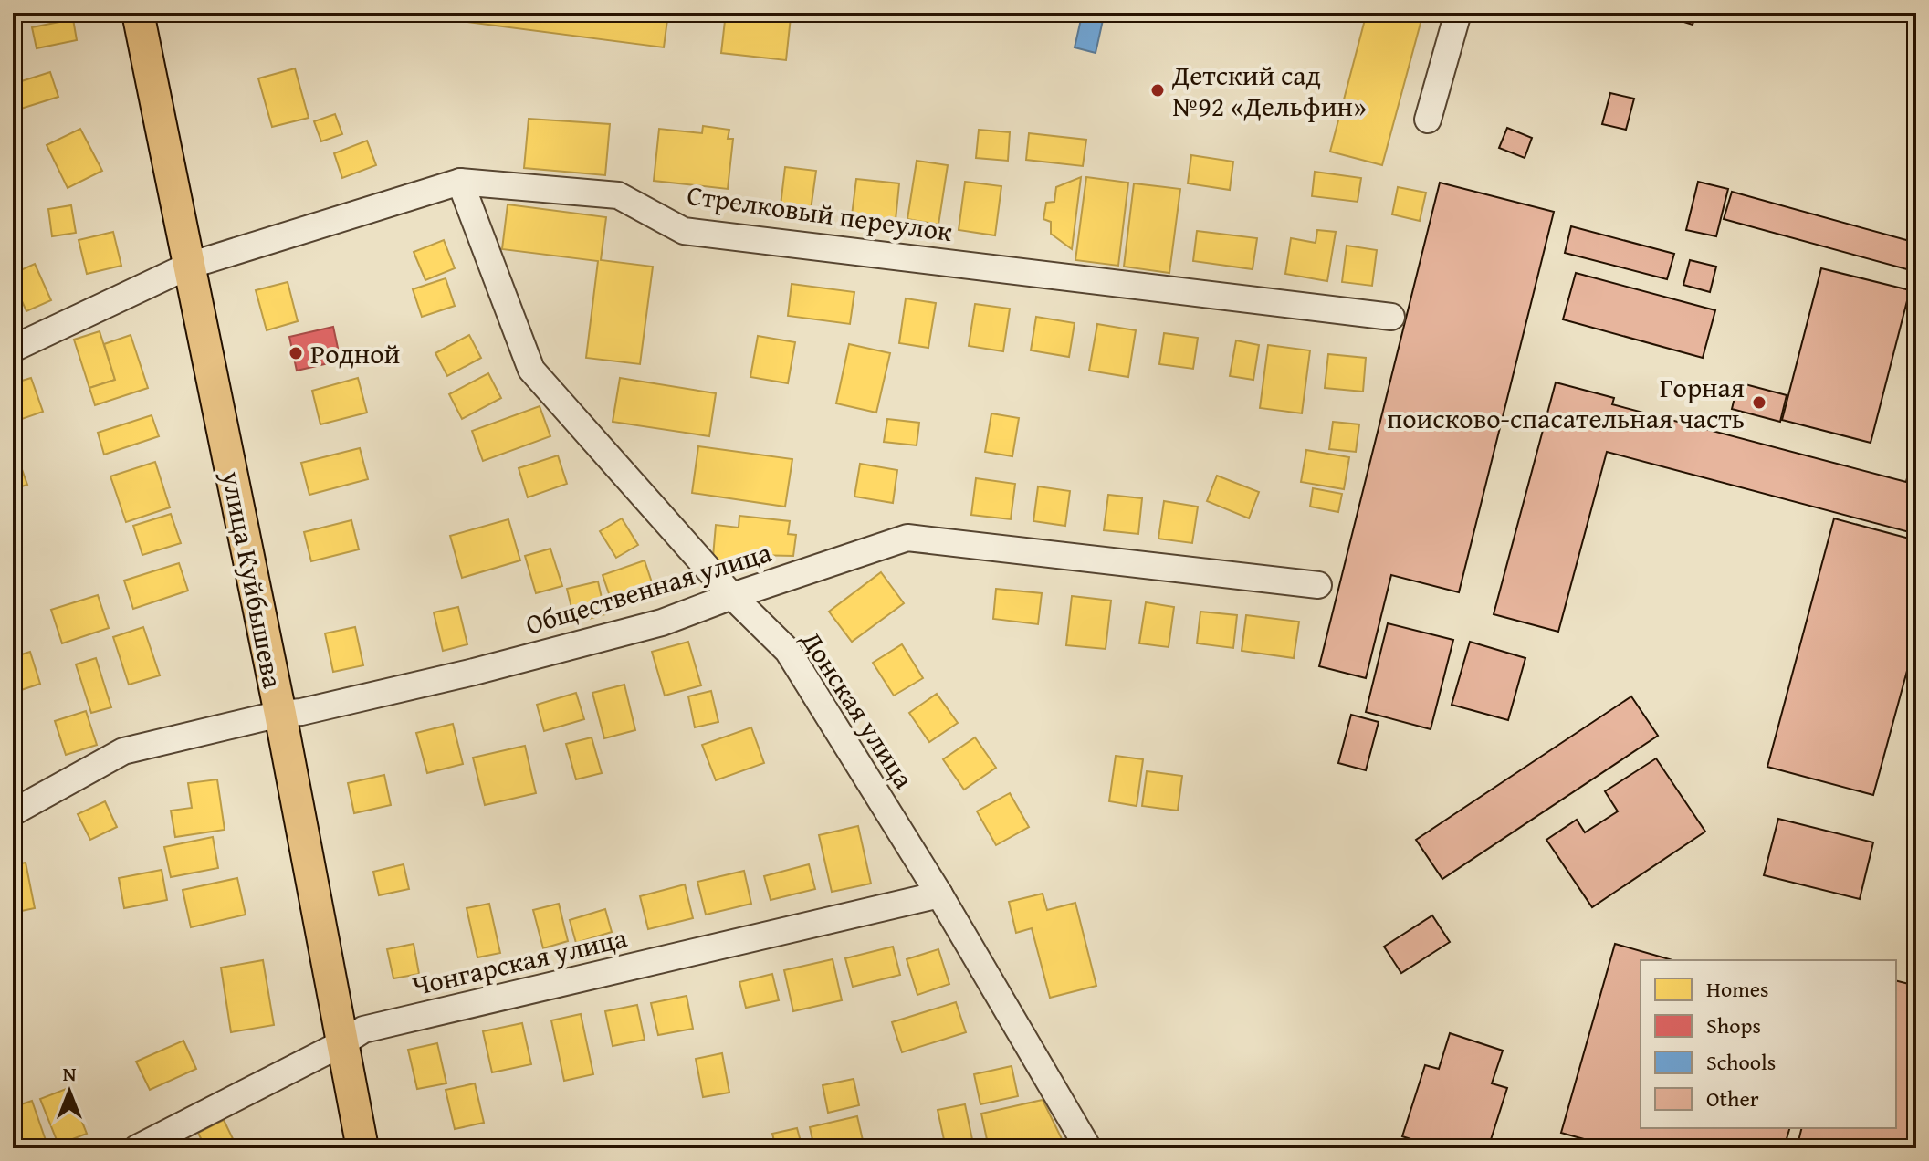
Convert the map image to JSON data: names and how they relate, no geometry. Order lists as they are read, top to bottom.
{
  "streets": {
    "main road": ["улица Куйбышева"],
    "street": [
      "Стрелковый переулок",
      "Общественная улица",
      "Донская улица",
      "Чонгарская улица"
    ]
  },
  "crossings": [
    ["Стрелковый переулок", "улица Куйбышева"],
    ["Стрелковый переулок", "Донская улица"],
    ["улица Куйбышева", "Общественная улица"],
    ["улица Куйбышева", "Чонгарская улица"],
    ["Общественная улица", "Донская улица"],
    ["Донская улица", "Чонгарская улица"]
  ],
  "places": ["Детский сад №92 «Дельфин»", "Родной", "Горная поисково-спасательная часть"],
  "legend": [
    "Homes",
    "Shops",
    "Schools",
    "Other"
  ],
  "north": "top"
}
